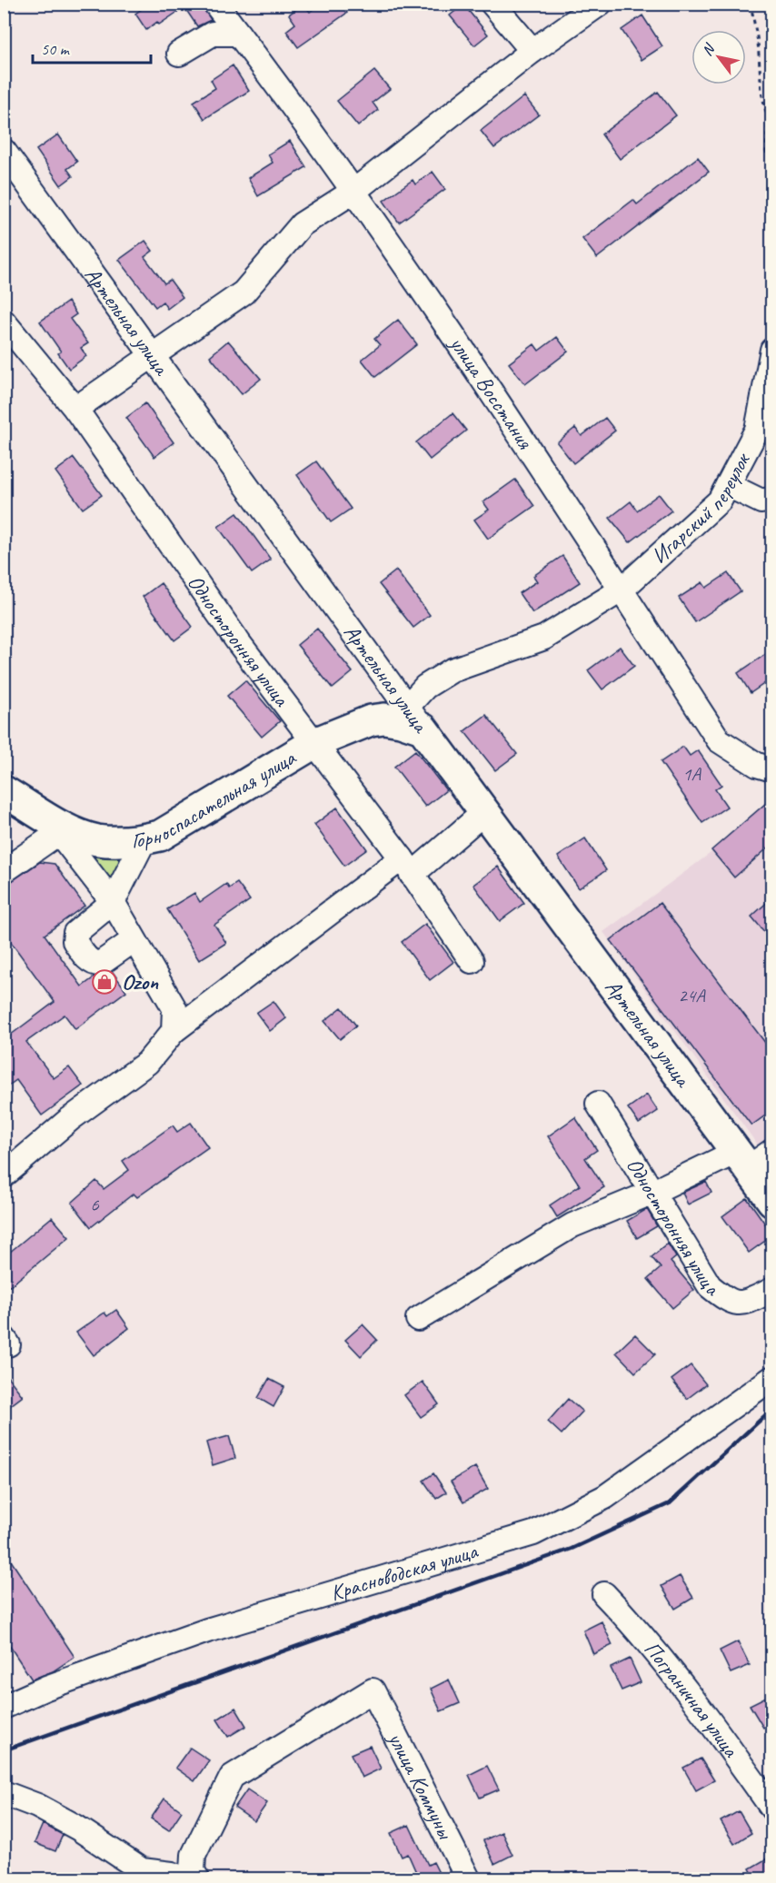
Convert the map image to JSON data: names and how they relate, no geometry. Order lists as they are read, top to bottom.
{
  "streets": {
    "main road": ["Артельная улица", "Горноспасательная улица"],
    "street": [
      "улица Восстания",
      "Игарский переулок",
      "Односторонняя улица",
      "Красноводская улица",
      "Пограничная улица",
      "улица Коммуны"
    ]
  },
  "crossings": [
    ["Артельная улица", "Горноспасательная улица"],
    ["улица Восстания", "Игарский переулок"],
    ["Односторонняя улица", "Горноспасательная улица"]
  ],
  "places": {
    "shop": ["Ozon"]
  },
  "house_numbers": ["1А", "24А", "6"],
  "scale_bar": "50 m",
  "north": "top left"
}
